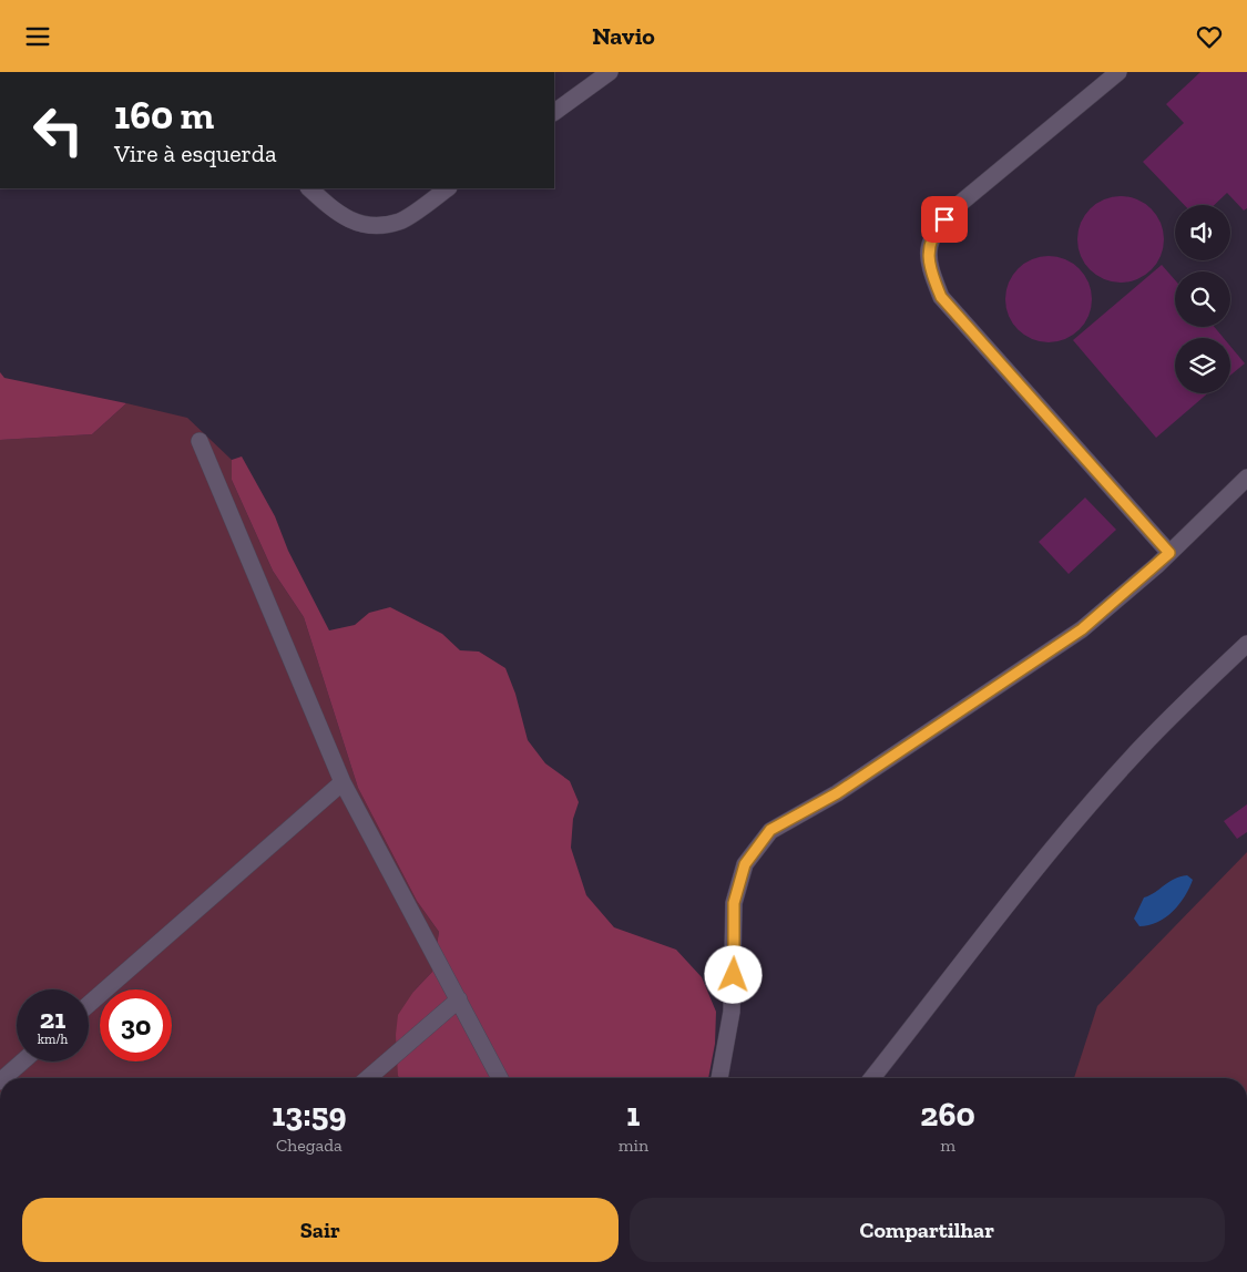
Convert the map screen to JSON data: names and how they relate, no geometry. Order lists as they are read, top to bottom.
{
  "page": {
    "header": "Navio",
    "turn": ["160 m", "Vire à esquerda"],
    "speed": "21 km/h",
    "limit": "30",
    "eta": [
      "13:59",
      "Chegada",
      "1",
      "min",
      "260",
      "m"
    ],
    "buttons": ["Sair", "Compartilhar"]
  }
}
